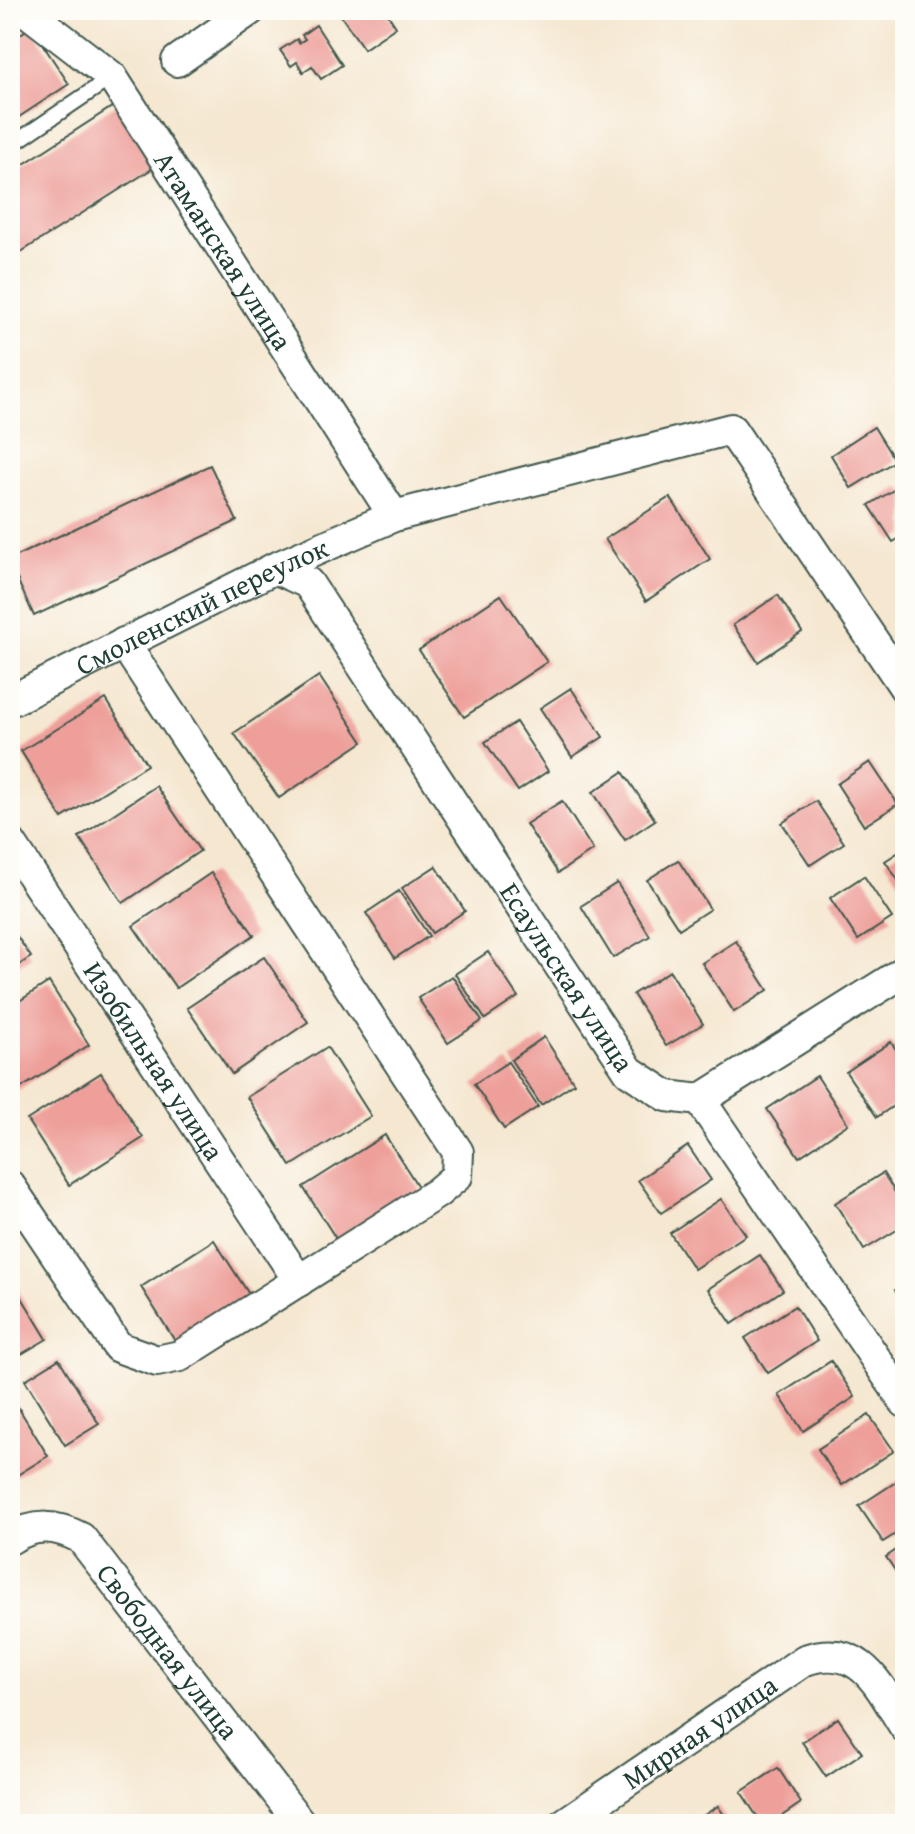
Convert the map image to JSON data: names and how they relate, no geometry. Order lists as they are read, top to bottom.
{
  "streets": {
    "street": [
      "Атаманская улица",
      "Смоленский переулок",
      "Есаульская улица",
      "Изобильная улица",
      "Свободная улица",
      "Мирная улица"
    ]
  },
  "crossings": [
    ["Атаманская улица", "Смоленский переулок"],
    ["Смоленский переулок", "Есаульская улица"]
  ]
}
